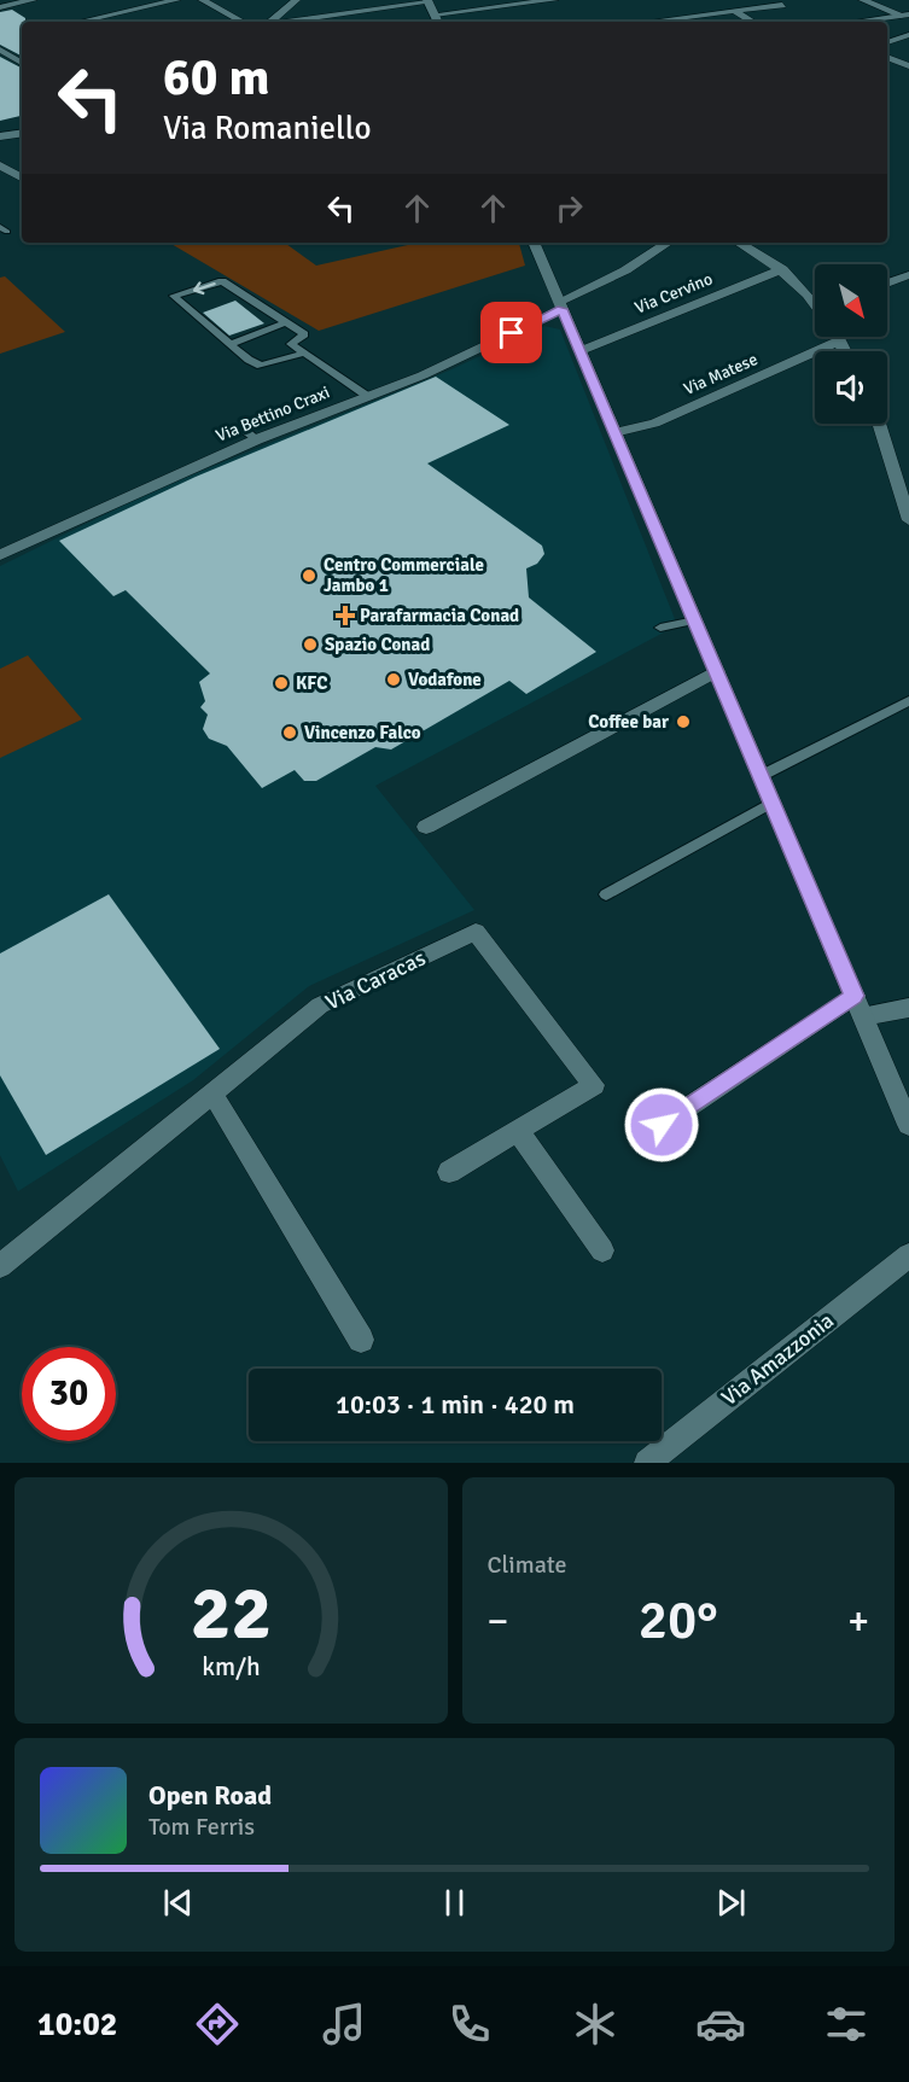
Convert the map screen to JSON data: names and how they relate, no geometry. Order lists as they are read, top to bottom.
{
  "streets": {
    "street": [
      "Via Cervino",
      "Via Matese",
      "Via Bettino Craxi",
      "Via Caracas",
      "Via Amazzonia"
    ]
  },
  "places": {
    "other": [
      "Centro Commerciale Jambo 1",
      "Spazio Conad",
      "Vodafone",
      "KFC",
      "Coffee bar",
      "Vincenzo Falco"
    ],
    "health": ["Parafarmacia Conad"]
  },
  "north": "bottom right",
  "page": {
    "turn": ["60 m", "Via Romaniello"],
    "limit": "30",
    "trip": "10:03 · 1 min · 420 m",
    "tile": "Climate",
    "heat": ["−", "20°", "+"],
    "song": ["Open Road", "Tom Ferris"],
    "tabs": "10:02",
    "gauge": ["22", "km/h"]
  }
}
